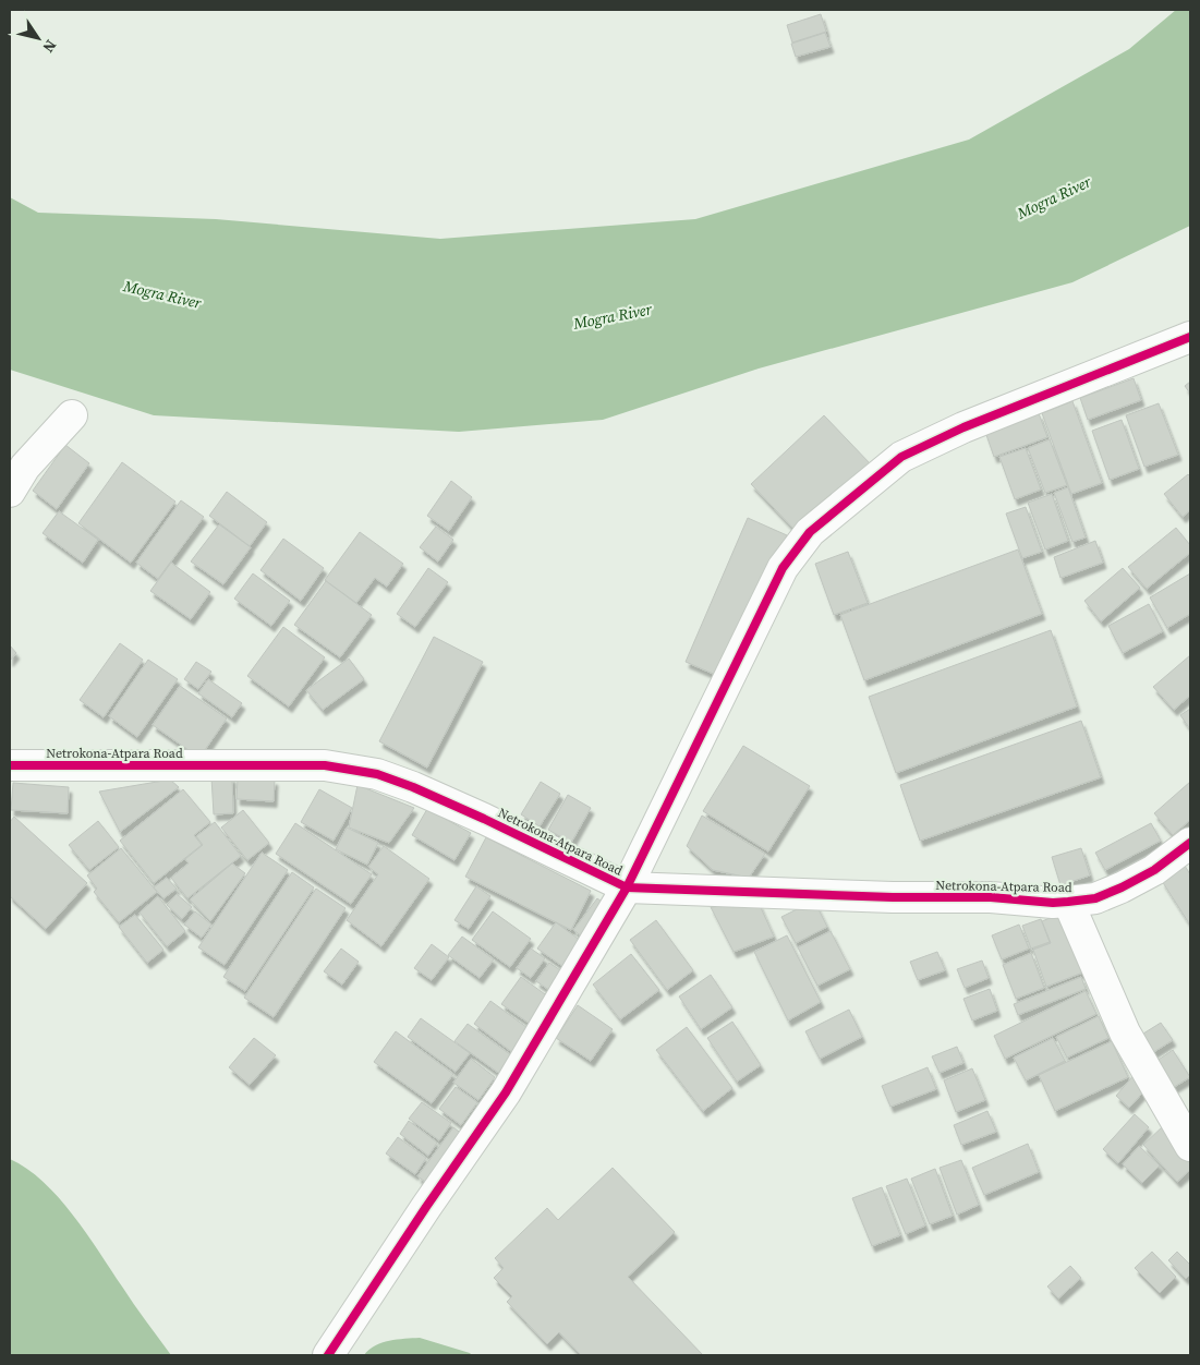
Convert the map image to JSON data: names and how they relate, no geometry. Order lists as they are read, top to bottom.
{
  "streets": {
    "street": ["Netrokona-Atpara Road"]
  },
  "water": ["Mogra River"],
  "north": "bottom right"
}
